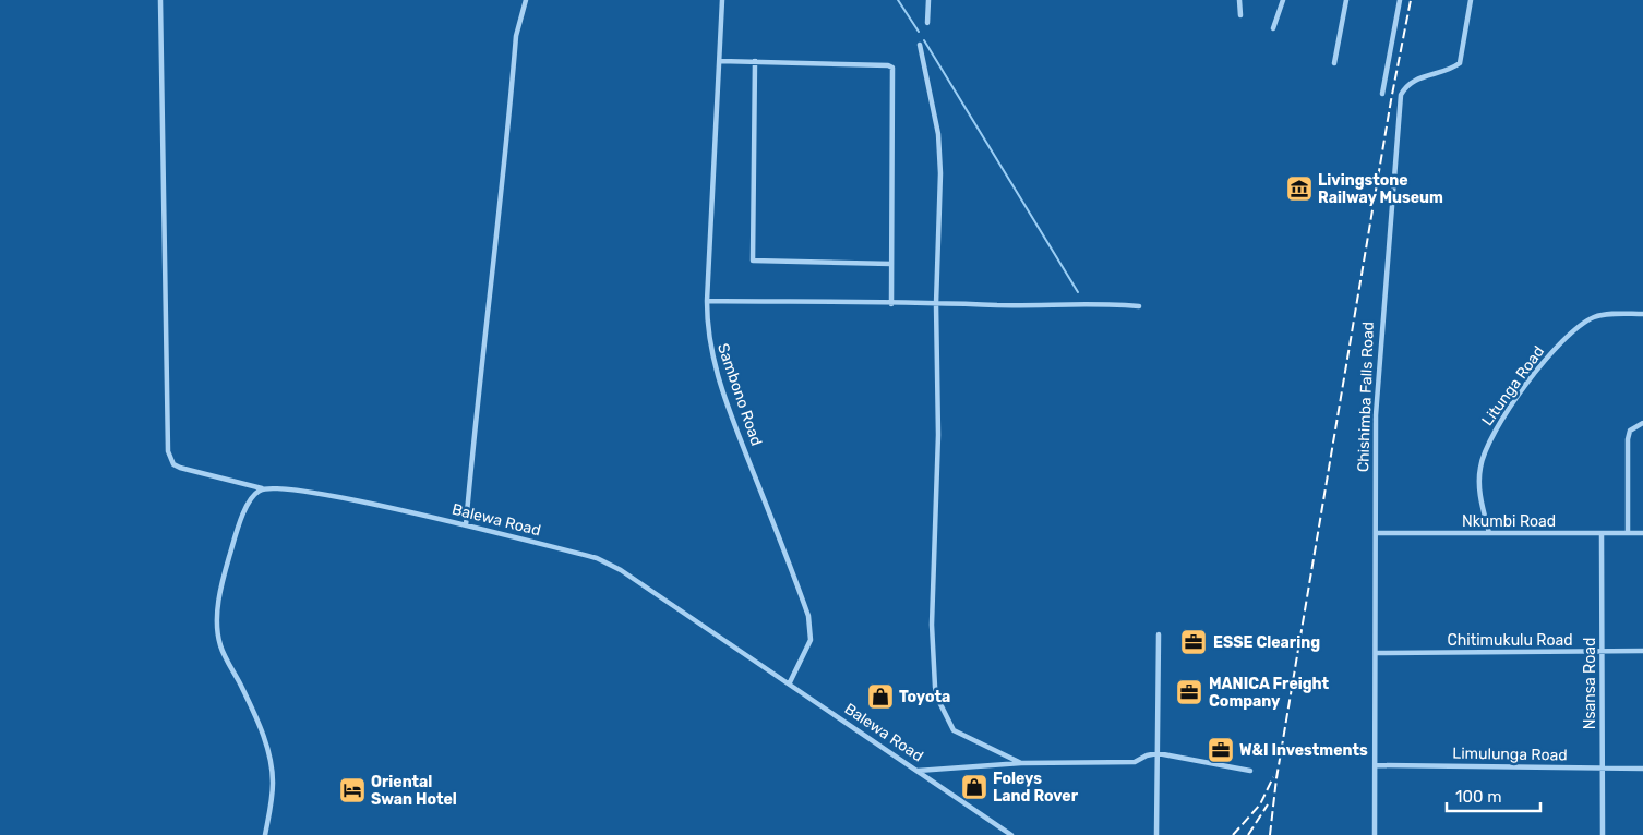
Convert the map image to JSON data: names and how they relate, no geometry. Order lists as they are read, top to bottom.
{
  "streets": {
    "street": [
      "Litunga Road",
      "Sambono Road",
      "Chishimba Falls Road",
      "Balewa Road",
      "Nkumbi Road",
      "Chitimukulu Road",
      "Nsansa Road",
      "Limulunga Road"
    ]
  },
  "crossings": [
    ["Litunga Road", "Nkumbi Road"],
    ["Sambono Road", "Balewa Road"],
    ["Chishimba Falls Road", "Nkumbi Road"],
    ["Chishimba Falls Road", "Chitimukulu Road"],
    ["Chishimba Falls Road", "Limulunga Road"],
    ["Nkumbi Road", "Nsansa Road"],
    ["Chitimukulu Road", "Nsansa Road"],
    ["Nsansa Road", "Limulunga Road"]
  ],
  "places": {
    "museum": ["Livingstone Railway Museum"],
    "office": ["ESSE Clearing", "MANICA Freight Company", "W&I Investments"],
    "shop": ["Toyota", "Foleys Land Rover"],
    "hotel": ["Oriental Swan Hotel"]
  },
  "scale_bar": "100 m"
}
